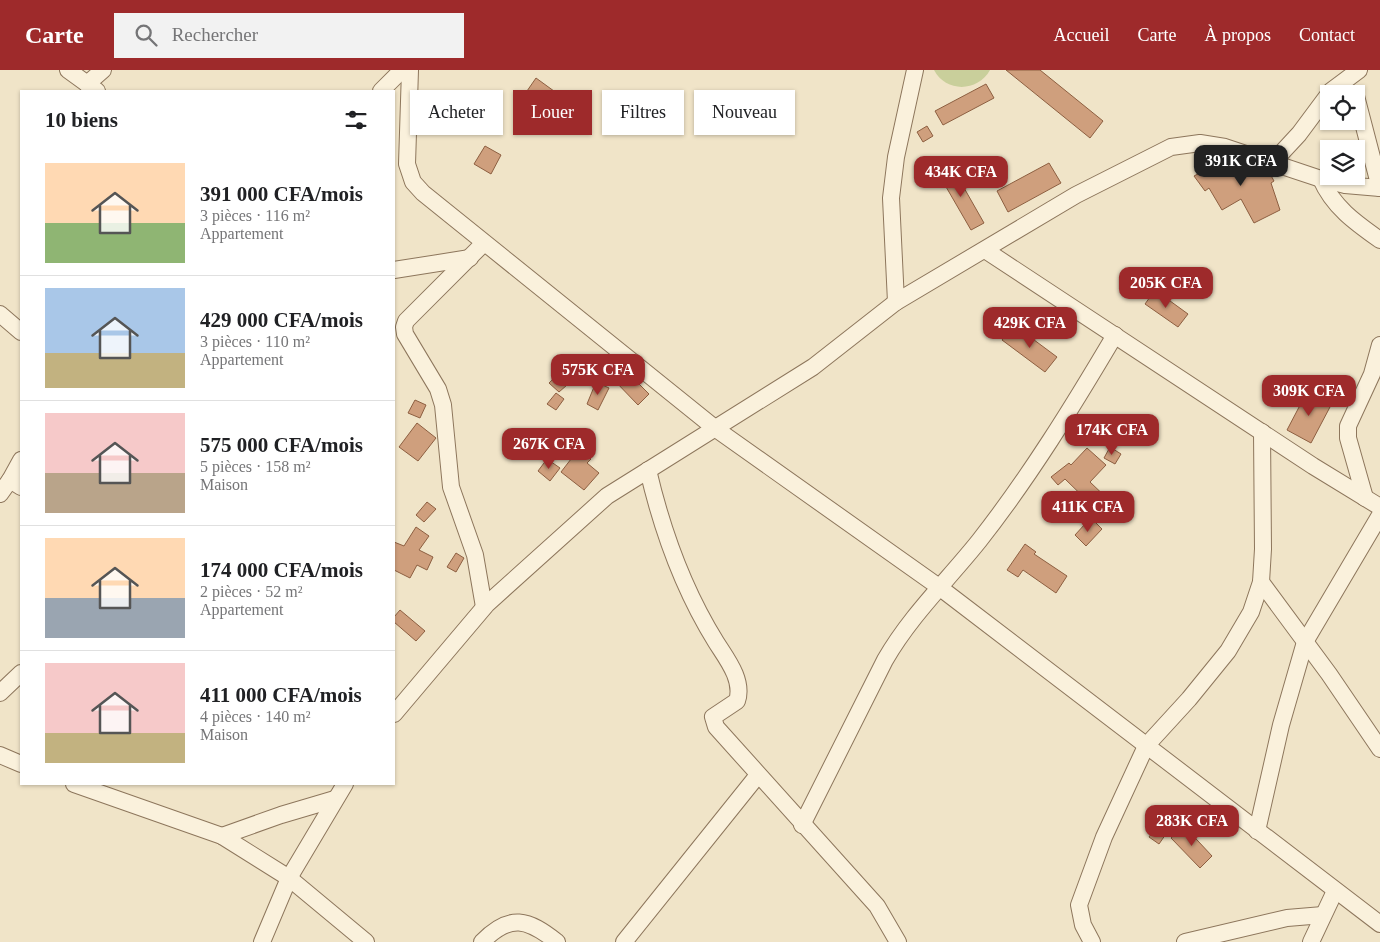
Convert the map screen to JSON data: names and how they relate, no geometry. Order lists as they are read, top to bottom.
{
  "page": {
    "header": "Carte",
    "search": "Rechercher",
    "nav": [
      "Accueil",
      "Carte",
      "À propos",
      "Contact"
    ],
    "chip": [
      "Acheter",
      "Louer",
      "Filtres",
      "Nouveau"
    ],
    "heading": "10 biens",
    "price": [
      "391K CFA",
      "434K CFA",
      "205K CFA",
      "429K CFA",
      "575K CFA",
      "309K CFA",
      "174K CFA",
      "267K CFA",
      "411K CFA",
      "283K CFA"
    ],
    "list": [
      {
        "name": "391 000 CFA/mois",
        "note": "3 pièces · 116 m² · Appartement"
      },
      {
        "name": "429 000 CFA/mois",
        "note": "3 pièces · 110 m² · Appartement"
      },
      {
        "name": "575 000 CFA/mois",
        "note": "5 pièces · 158 m² · Maison"
      },
      {
        "name": "174 000 CFA/mois",
        "note": "2 pièces · 52 m² · Appartement"
      },
      {
        "name": "411 000 CFA/mois",
        "note": "4 pièces · 140 m² · Maison"
      }
    ]
  }
}
